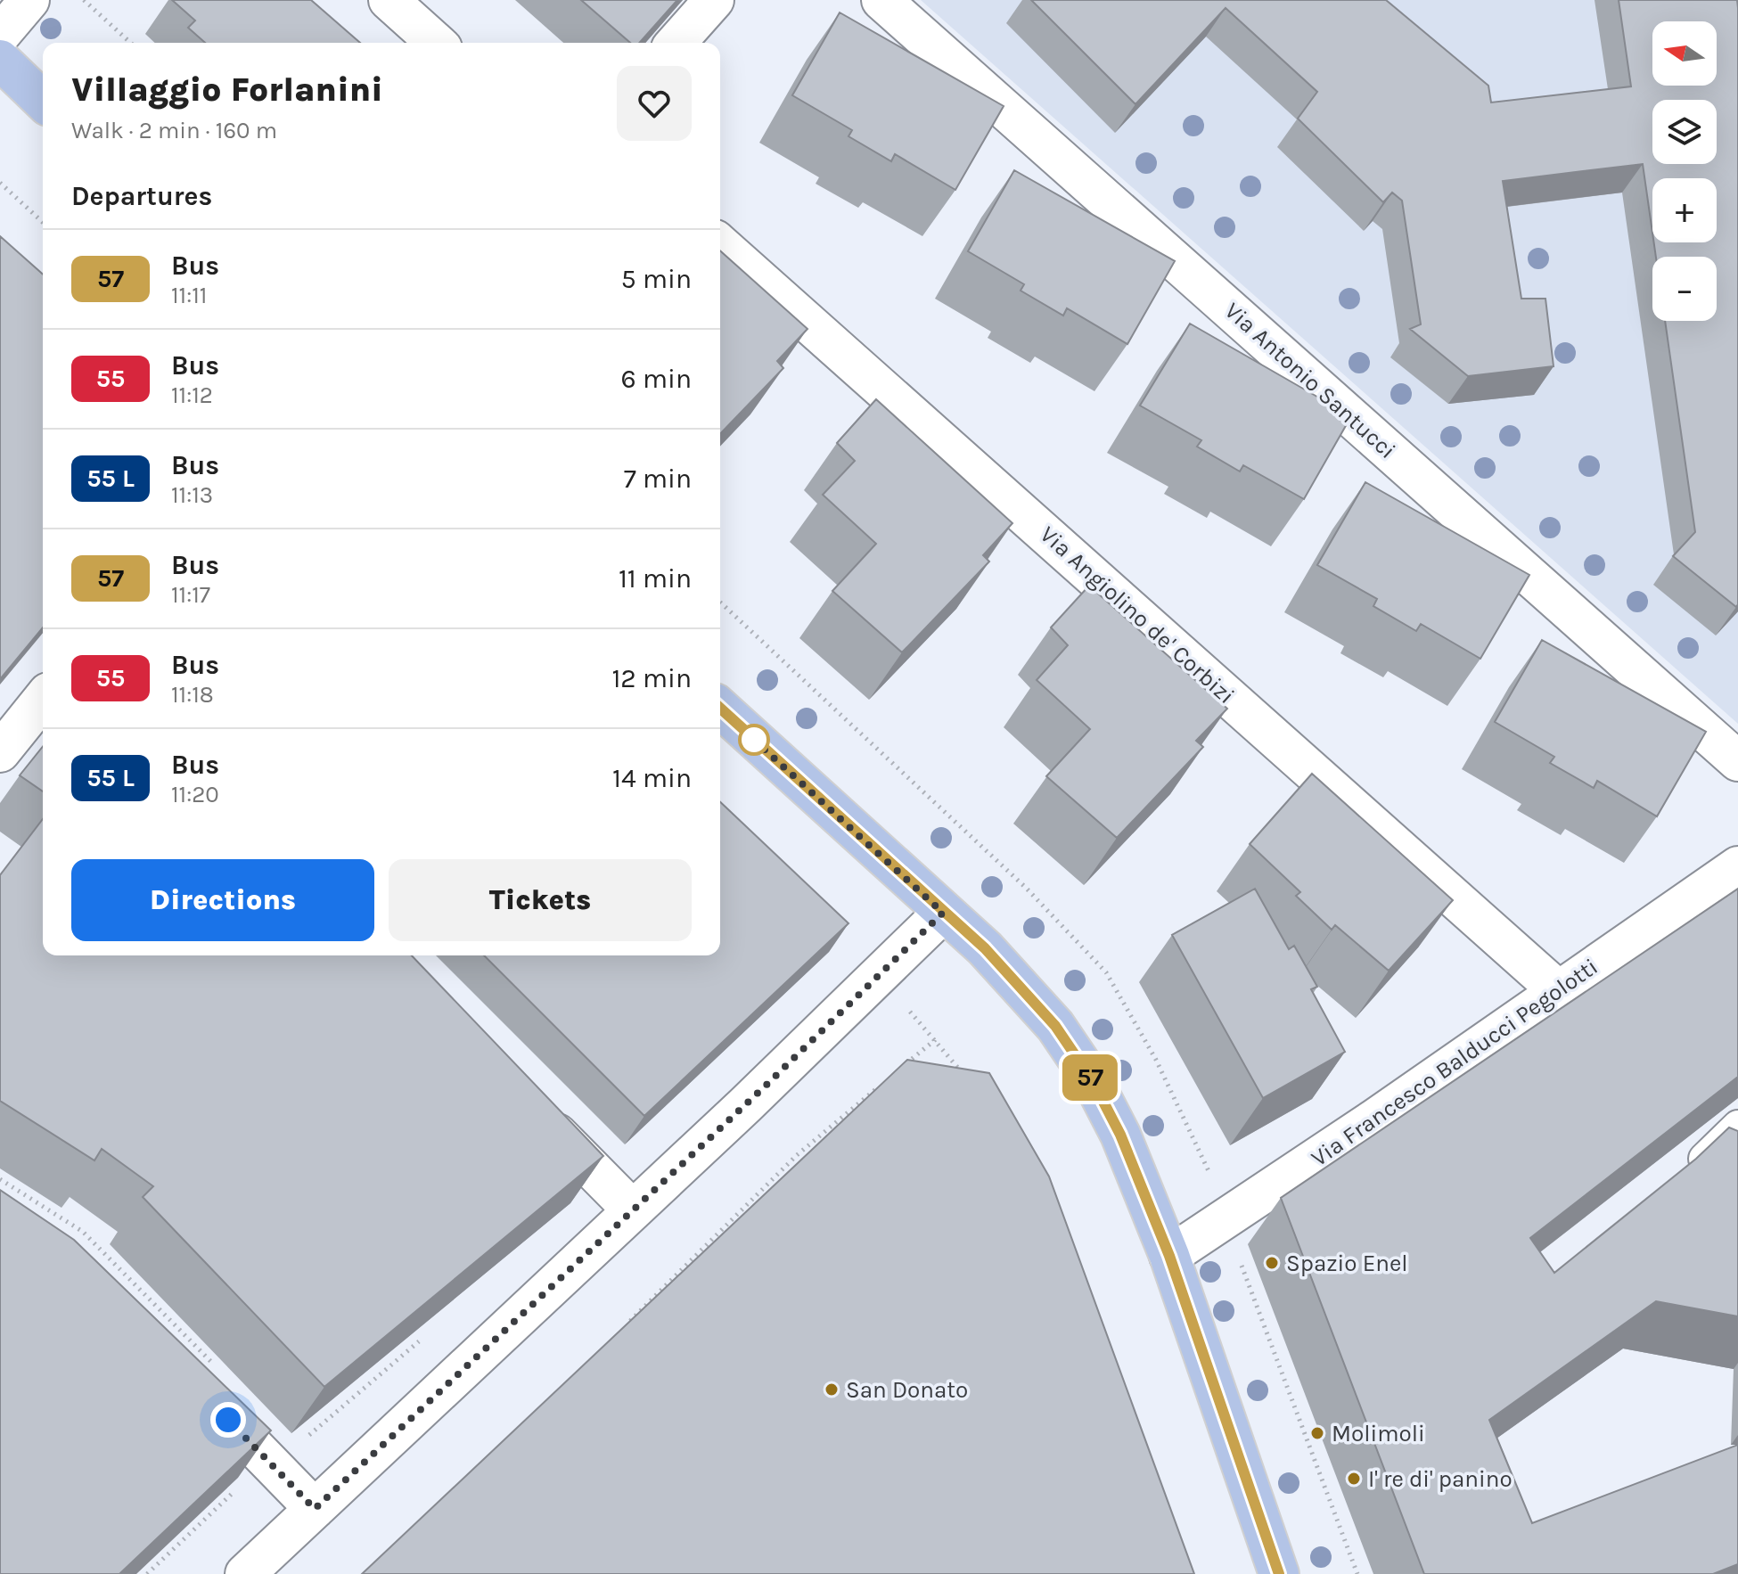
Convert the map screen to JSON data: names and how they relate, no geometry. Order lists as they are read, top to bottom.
{
  "streets": {
    "street": ["Via Antonio Santucci", "Via Angiolino de' Corbizi", "Via Francesco Balducci Pegolotti"]
  },
  "crossings": [
    ["Via Angiolino de' Corbizi", "Via Francesco Balducci Pegolotti"]
  ],
  "places": [
    "Spazio Enel",
    "San Donato",
    "Molimoli",
    "I' re di' panino"
  ],
  "lines": ["bus line 57"],
  "north": "left",
  "page": {
    "on_map": "57",
    "map_buttons": ["+", "−"],
    "heading": [
      ["Villaggio Forlanini", "Walk · 2 min · 160 m"],
      "Departures"
    ],
    "list": [
      {
        "mark": "57",
        "name": "Bus",
        "note": "11:11",
        "value": "5 min"
      },
      {
        "mark": "55",
        "name": "Bus",
        "note": "11:12",
        "value": "6 min"
      },
      {
        "mark": "55 L",
        "name": "Bus",
        "note": "11:13",
        "value": "7 min"
      },
      {
        "mark": "57",
        "name": "Bus",
        "note": "11:17",
        "value": "11 min"
      },
      {
        "mark": "55",
        "name": "Bus",
        "note": "11:18",
        "value": "12 min"
      },
      {
        "mark": "55 L",
        "name": "Bus",
        "note": "11:20",
        "value": "14 min"
      }
    ],
    "buttons": ["Directions", "Tickets"]
  }
}
